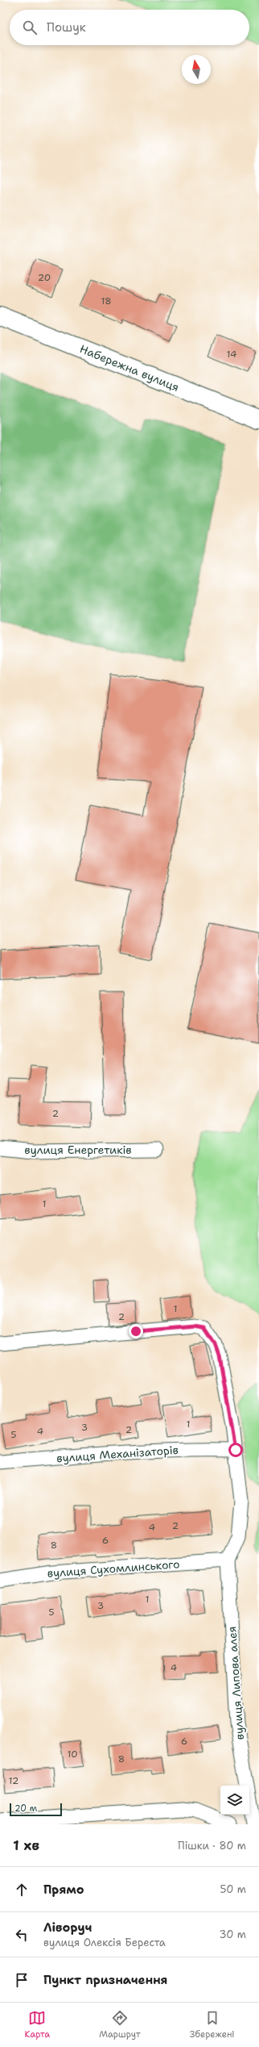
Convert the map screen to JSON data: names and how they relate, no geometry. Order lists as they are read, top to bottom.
{
  "streets": {
    "main road": ["Набережна вулиця"],
    "street": [
      "вулиця Енергетиків",
      "вулиця Механізаторів",
      "вулиця Сухомлинського",
      "вулиця Липова алея"
    ]
  },
  "crossings": [
    ["вулиця Сухомлинського", "вулиця Липова алея"]
  ],
  "house_numbers": [
    "20",
    "18",
    "14",
    "2",
    "1",
    "1",
    "2",
    "1",
    "3",
    "2",
    "4",
    "5",
    "2",
    "4",
    "6",
    "8",
    "1",
    "3",
    "5",
    "4",
    "6",
    "10",
    "8",
    "12"
  ],
  "scale_bar": "20 m",
  "north": "top",
  "page": {
    "search": "Пошук",
    "scale": "20 m",
    "heading": ["1 хв", "Пішки · 80 m"],
    "list": [
      ["Прямо", "50 m"],
      ["Ліворуч", "вулиця Олексія Береста", "30 m"],
      "Пункт призначення"
    ],
    "nav": ["Карта", "Маршрут", "Збережені"]
  }
}
